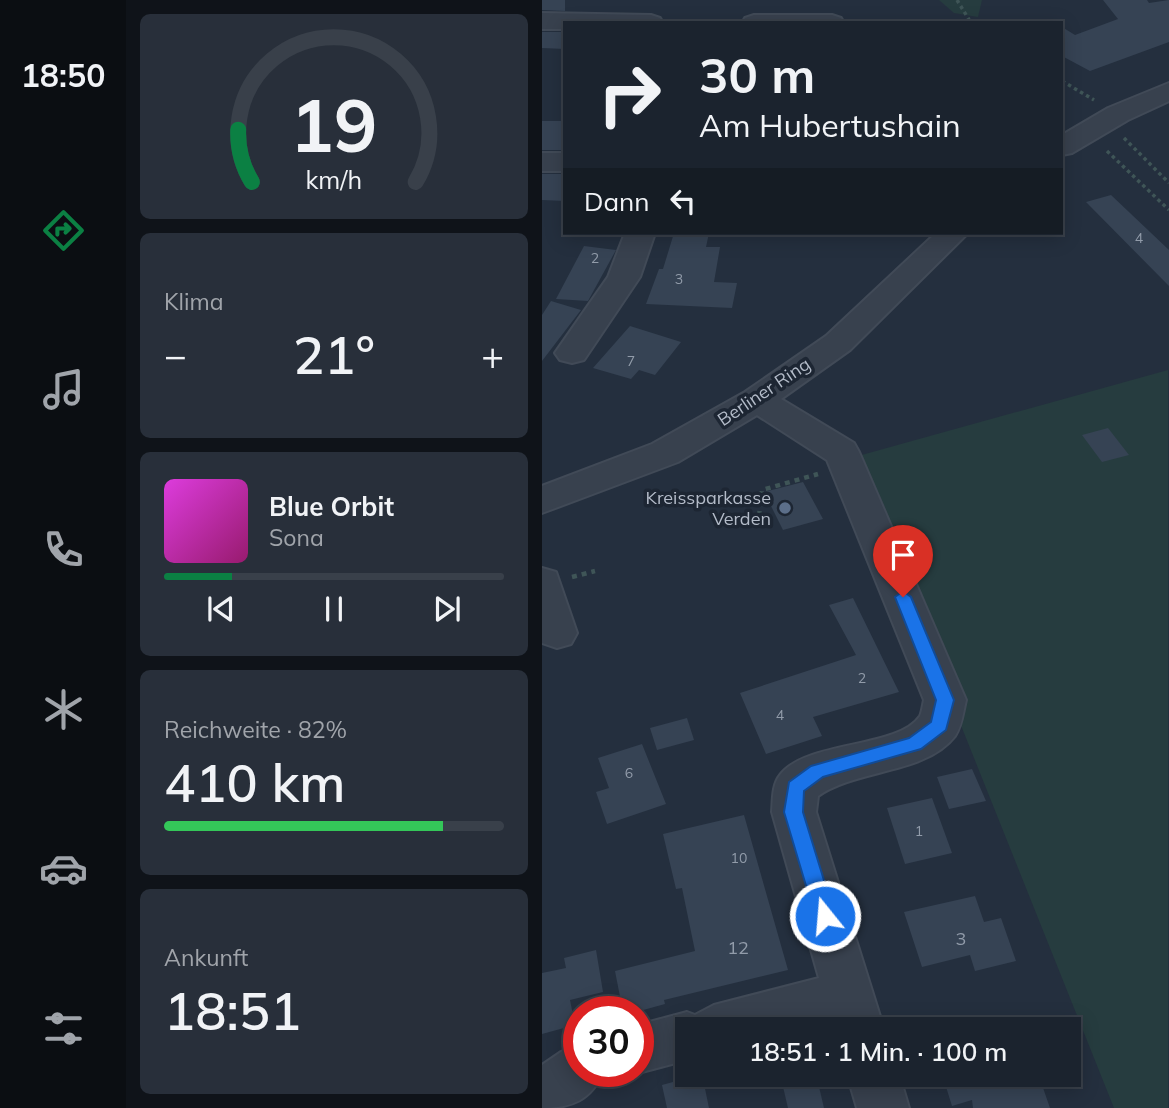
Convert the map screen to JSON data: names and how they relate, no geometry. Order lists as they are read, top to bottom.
{
  "streets": {
    "street": ["Berliner Ring"]
  },
  "places": ["Kreissparkasse Verden"],
  "house_numbers": [
    "4",
    "2",
    "3",
    "7",
    "2",
    "4",
    "6",
    "1",
    "10",
    "3",
    "12"
  ],
  "page": {
    "tabs": "18:50",
    "turn": ["30 m", "Am Hubertushain"],
    "then": "Dann",
    "tile": [
      "Klima",
      ["Reichweite · 82%", "410 km"],
      ["Ankunft", "18:51"]
    ],
    "heat": ["−", "21°", "+"],
    "song": ["Blue Orbit", "Sona"],
    "limit": "30",
    "trip": "18:51 · 1 Min. · 100 m",
    "gauge": ["19", "km/h"]
  }
}
